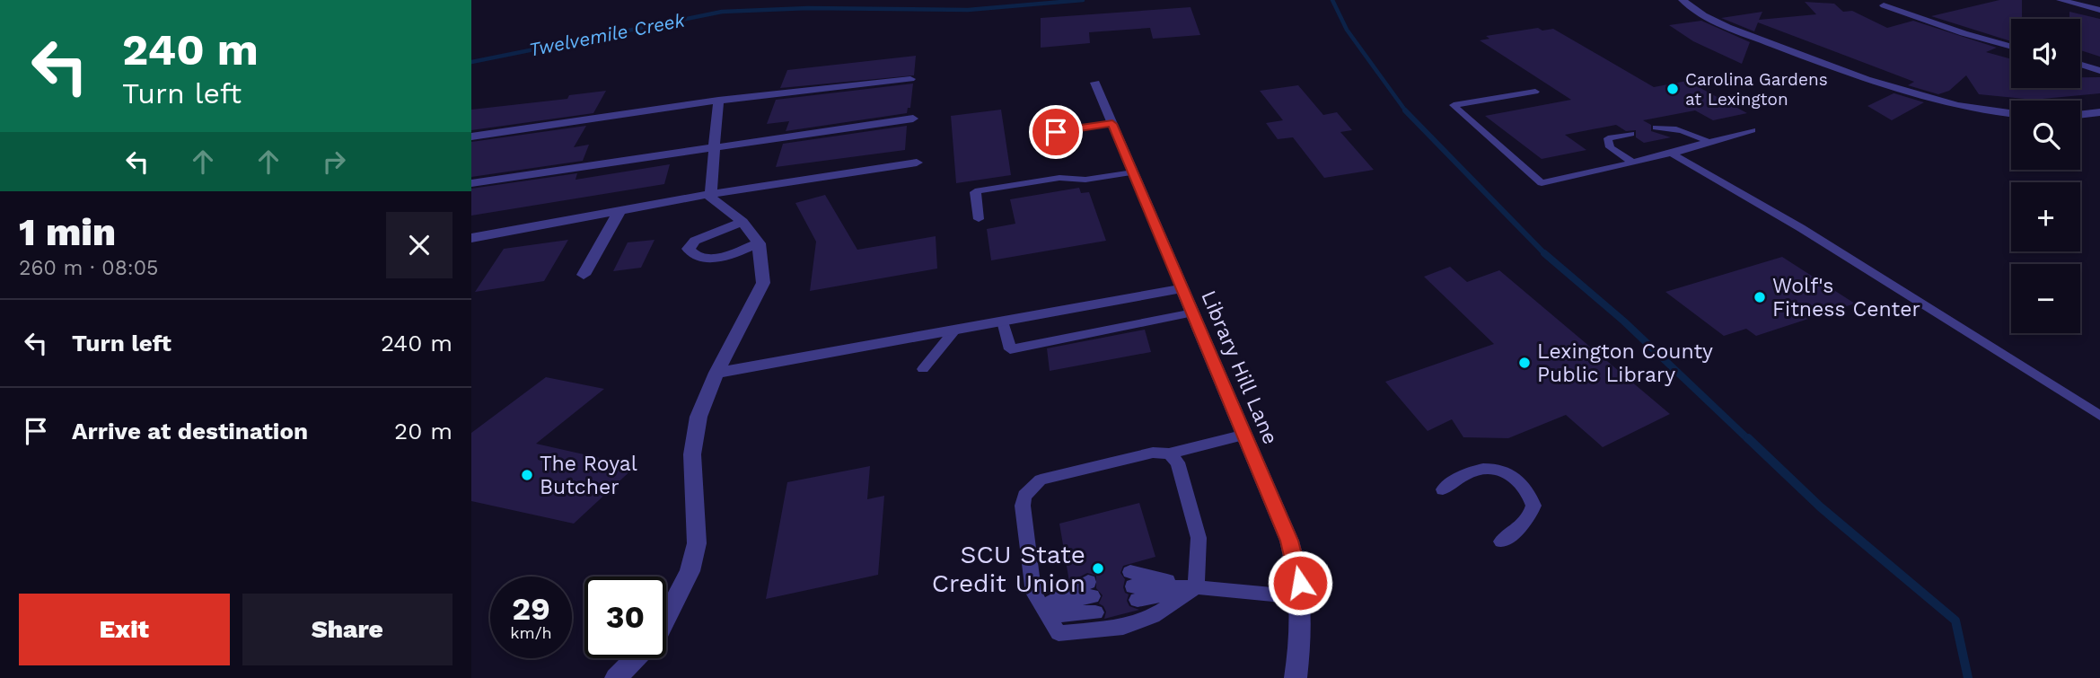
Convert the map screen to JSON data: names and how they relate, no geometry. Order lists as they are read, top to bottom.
{
  "streets": {
    "street": ["Library Hill Lane"]
  },
  "water": ["Twelvemile Creek"],
  "places": [
    "Carolina Gardens at Lexington",
    "Wolf's Fitness Center",
    "Lexington County Public Library",
    "The Royal Butcher",
    "SCU State Credit Union"
  ],
  "page": {
    "turn": ["240 m", "Turn left"],
    "map_buttons": ["+", "−"],
    "heading": ["1 min", "260 m · 08:05"],
    "list": [
      {
        "name": "Turn left",
        "value": "240 m"
      },
      {
        "name": "Arrive at destination",
        "value": "20 m"
      }
    ],
    "speed": "29 km/h",
    "limit": "30",
    "buttons": ["Exit", "Share"]
  }
}
